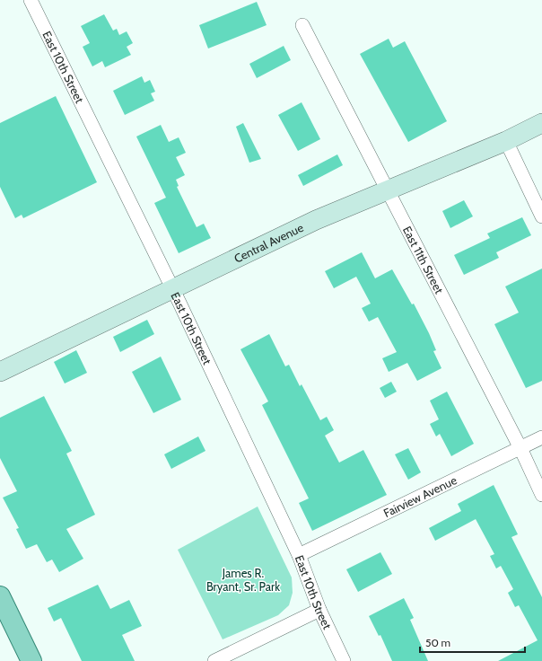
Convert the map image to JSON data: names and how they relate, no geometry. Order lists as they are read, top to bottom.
{
  "streets": {
    "main road": ["Central Avenue"],
    "street": ["East 10th Street", "East 11th Street", "Fairview Avenue"]
  },
  "crossings": [
    ["East 10th Street", "Central Avenue"],
    ["East 10th Street", "Fairview Avenue"],
    ["Central Avenue", "East 11th Street"],
    ["East 11th Street", "Fairview Avenue"]
  ],
  "parks": ["James R. Bryant, Sr. Park"],
  "scale_bar": "50 m"
}
